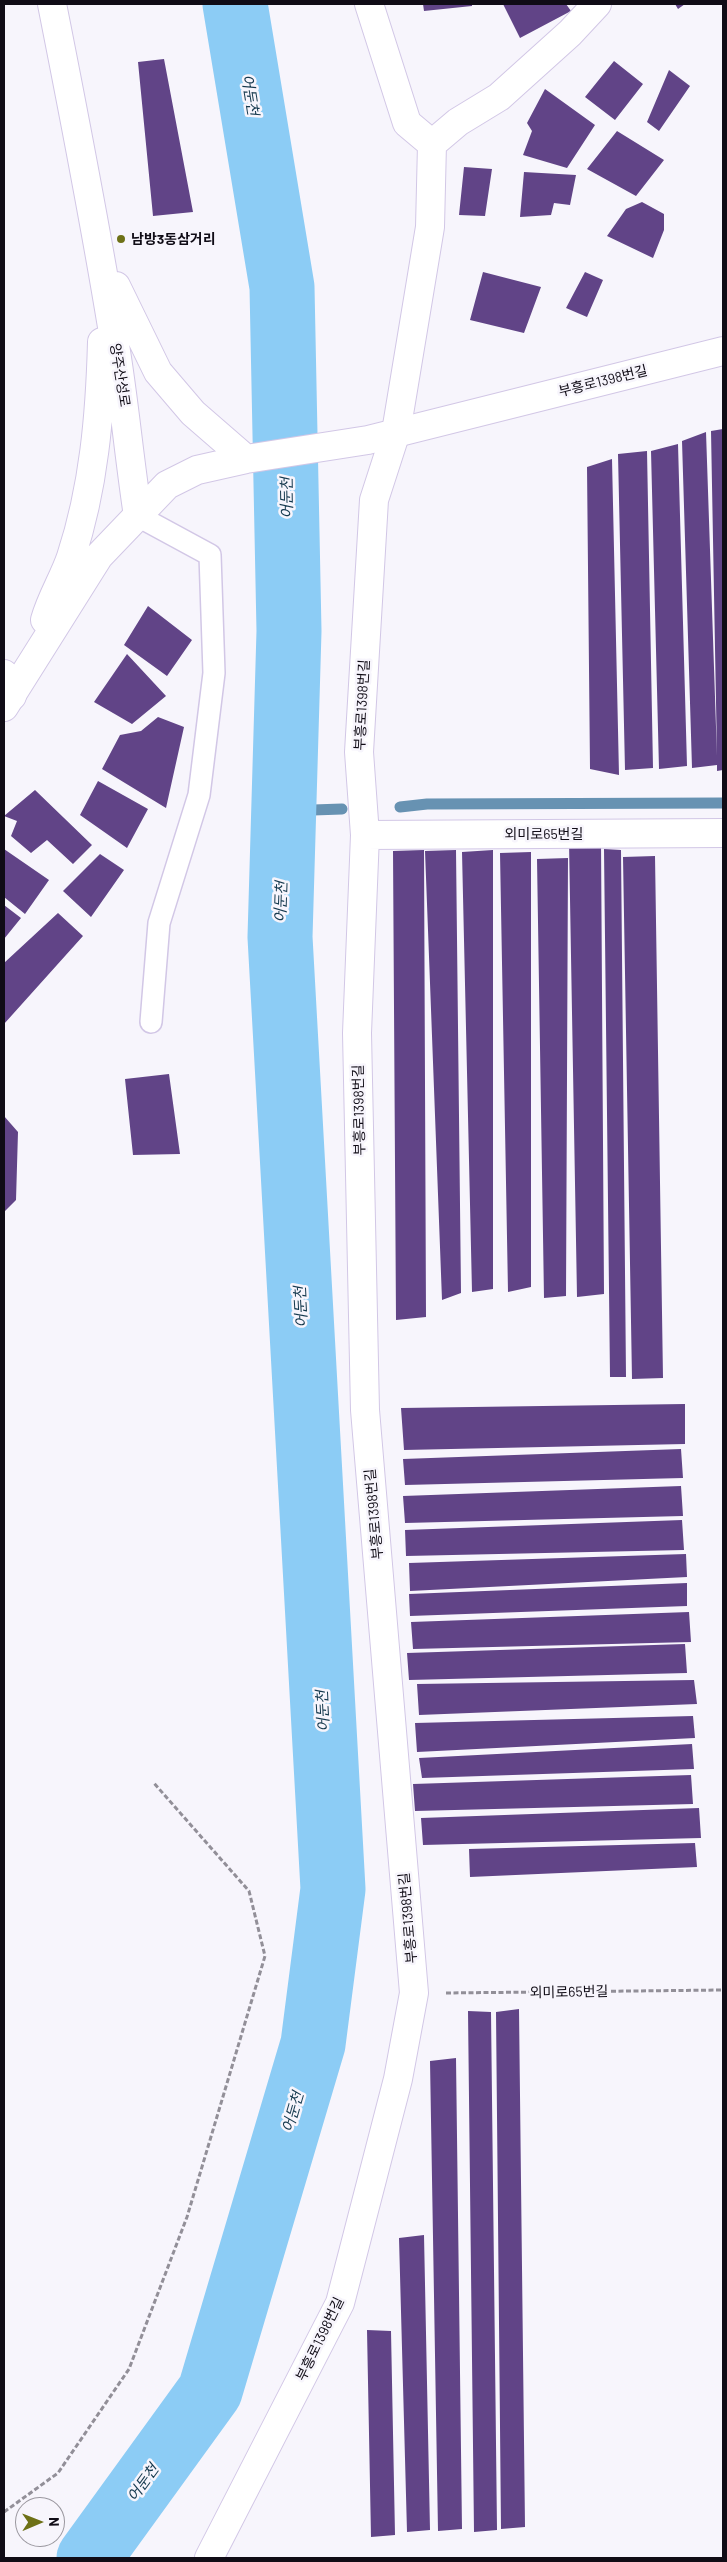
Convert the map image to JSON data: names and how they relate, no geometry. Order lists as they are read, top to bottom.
{
  "streets": {
    "street": ["양주산성로", "부흥로1398번길", "외미로65번길"]
  },
  "crossings": [
    ["양주산성로", "부흥로1398번길"],
    ["부흥로1398번길", "외미로65번길"]
  ],
  "water": ["어둔천"],
  "places": ["남방3동삼거리"],
  "north": "right"
}
